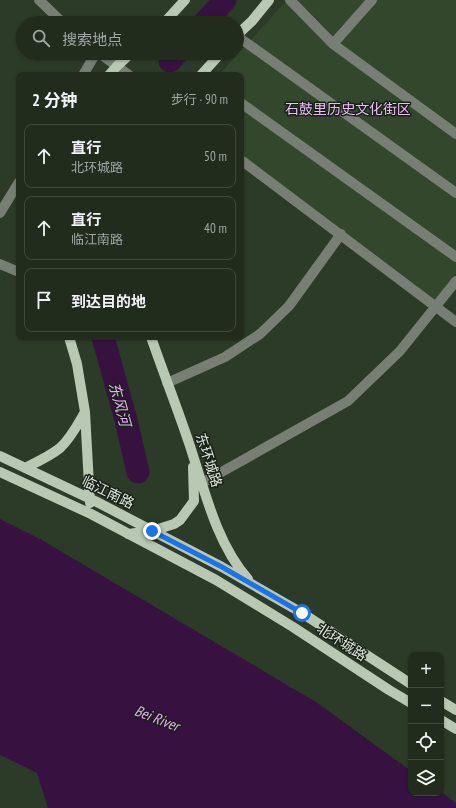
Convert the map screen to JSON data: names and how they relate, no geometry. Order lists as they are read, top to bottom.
{
  "streets": {
    "main road": ["东环城路", "临江南路", "北环城路"]
  },
  "crossings": [
    ["东环城路", "北环城路"],
    ["临江南路", "北环城路"]
  ],
  "water": ["东风河", "Bei River"],
  "parks": ["石鼓里历史文化街区"],
  "page": {
    "search": "搜索地点",
    "heading": ["2 分钟", "步行 · 90 m"],
    "list": [
      ["直行", "北环城路", "50 m"],
      ["直行", "临江南路", "40 m"],
      "到达目的地"
    ],
    "map_buttons": ["+", "−"]
  }
}
